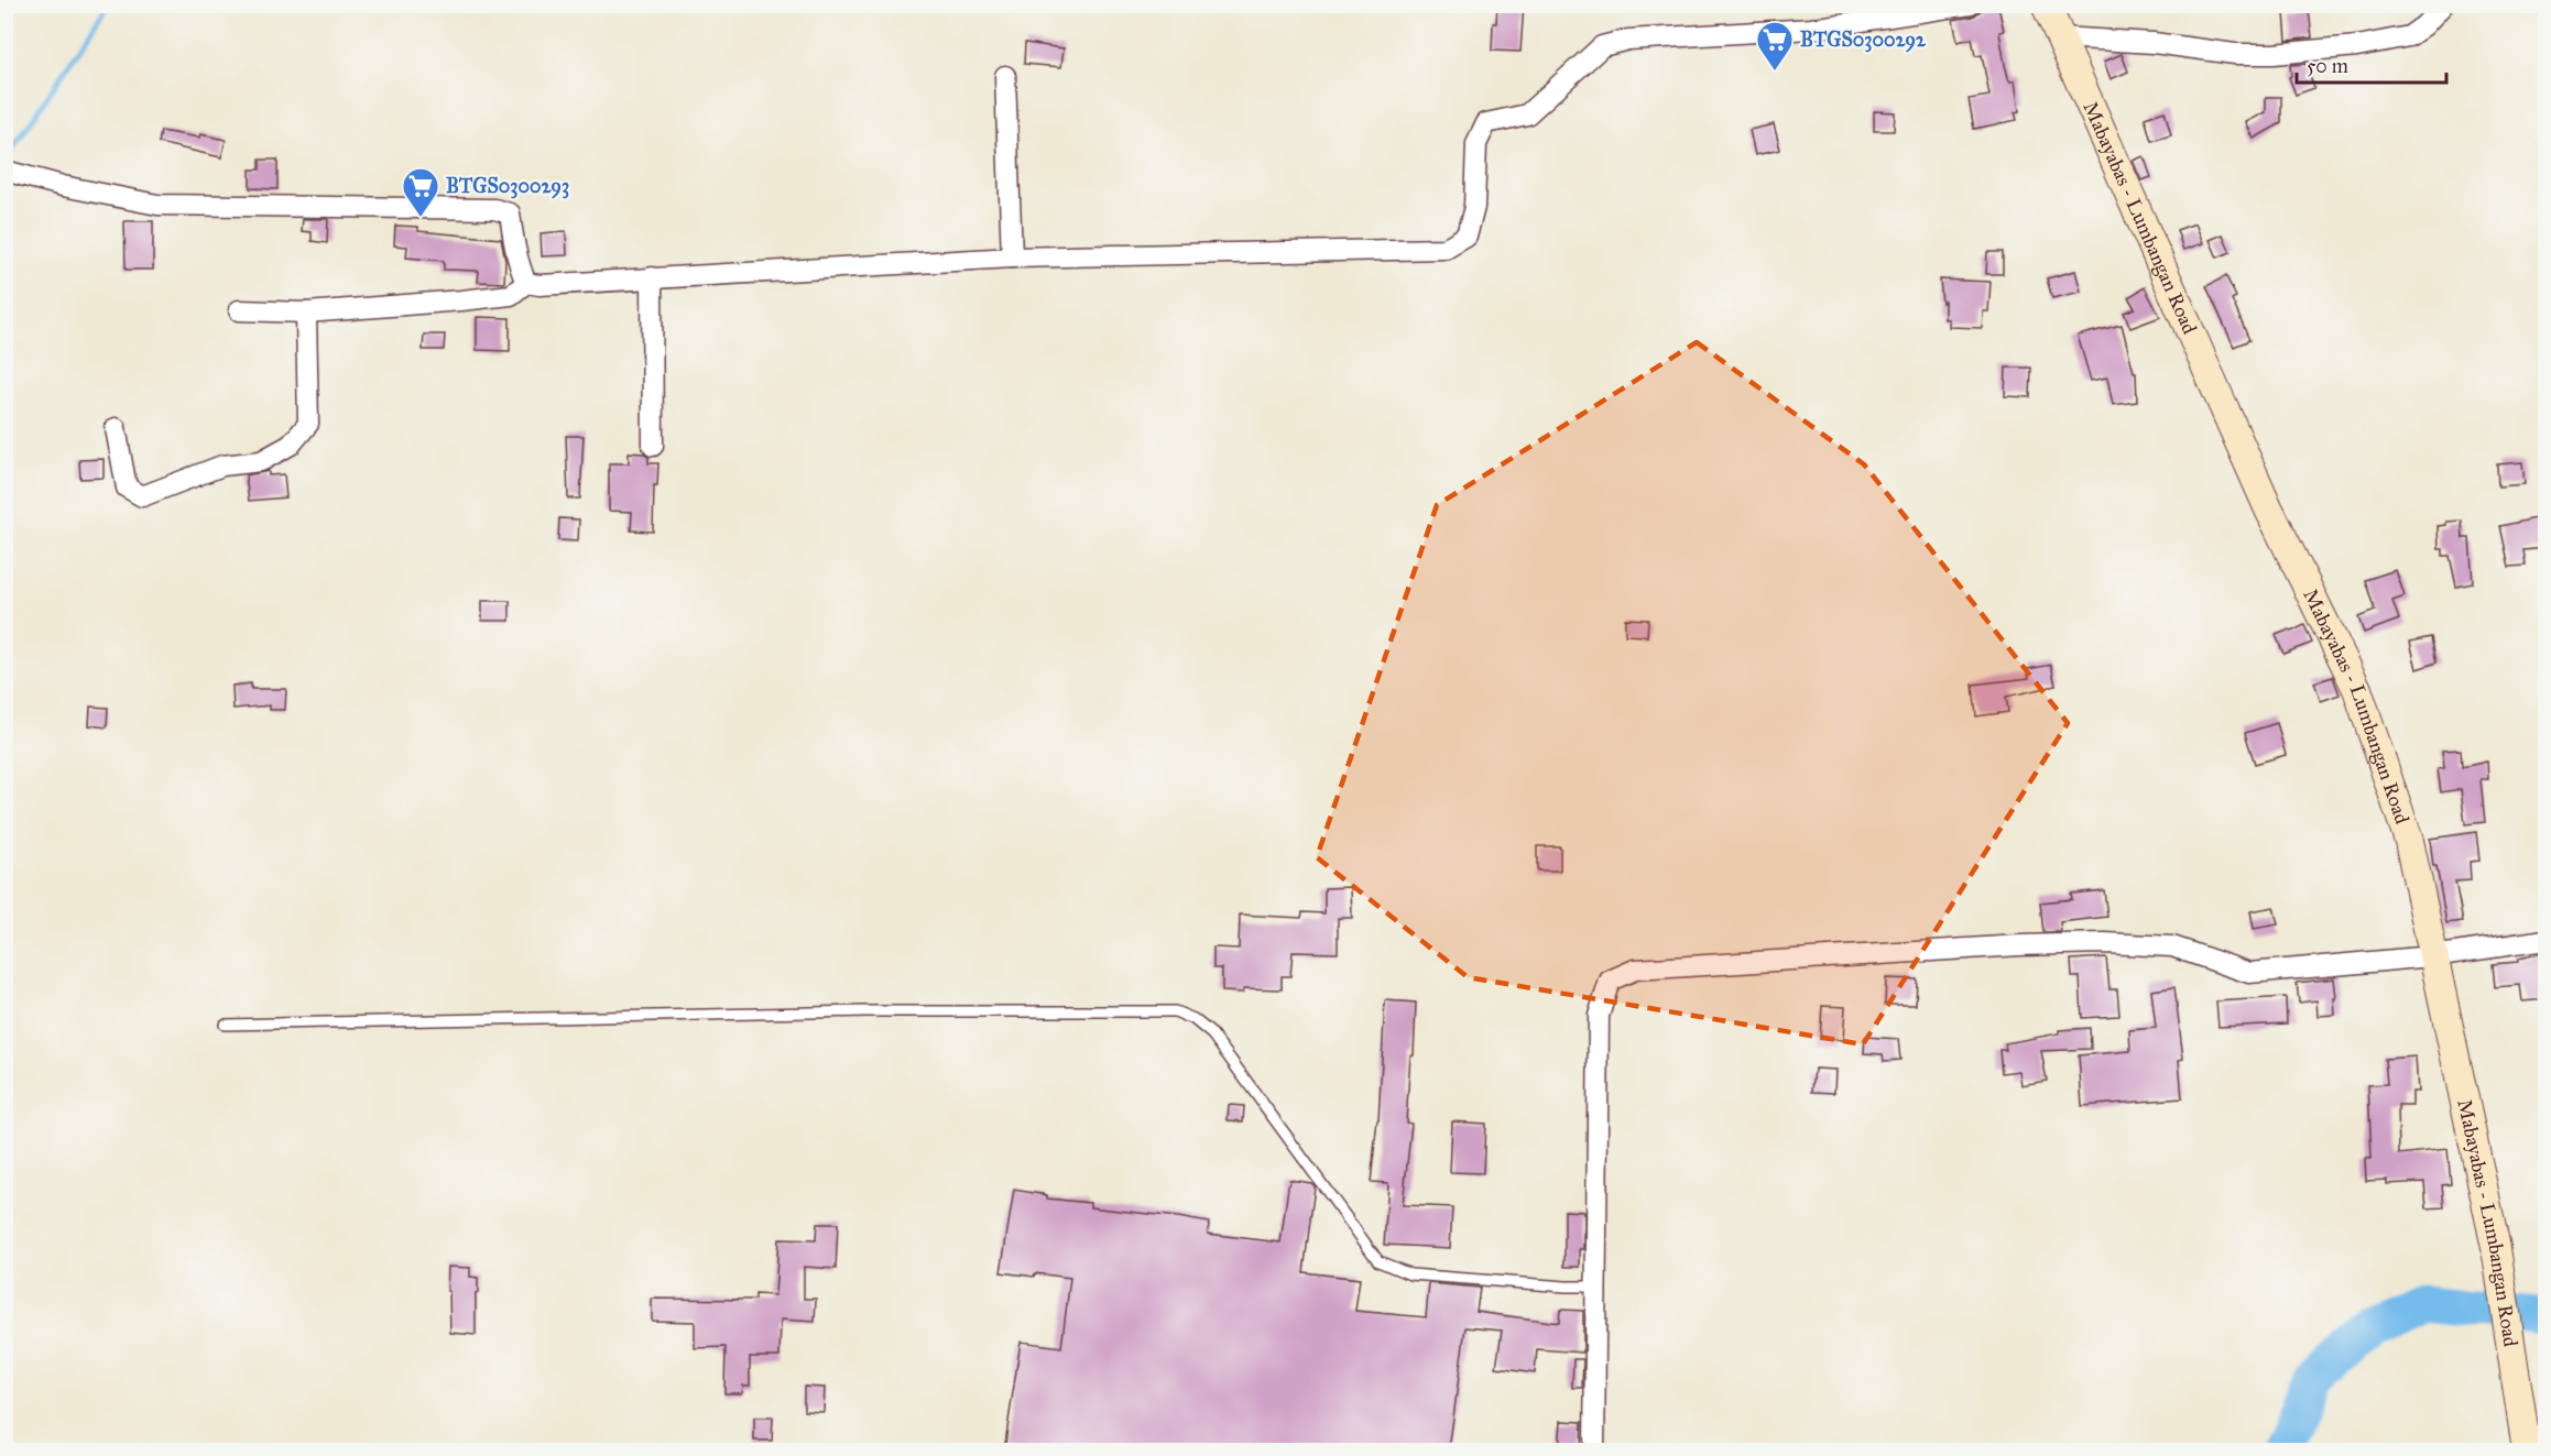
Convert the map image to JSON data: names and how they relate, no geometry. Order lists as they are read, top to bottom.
{
  "streets": {
    "main road": ["Mabayabas - Lumbangan Road"]
  },
  "places": {
    "supermarket": ["BTGS0300292", "BTGS0300293"]
  },
  "scale_bar": "50 m"
}
